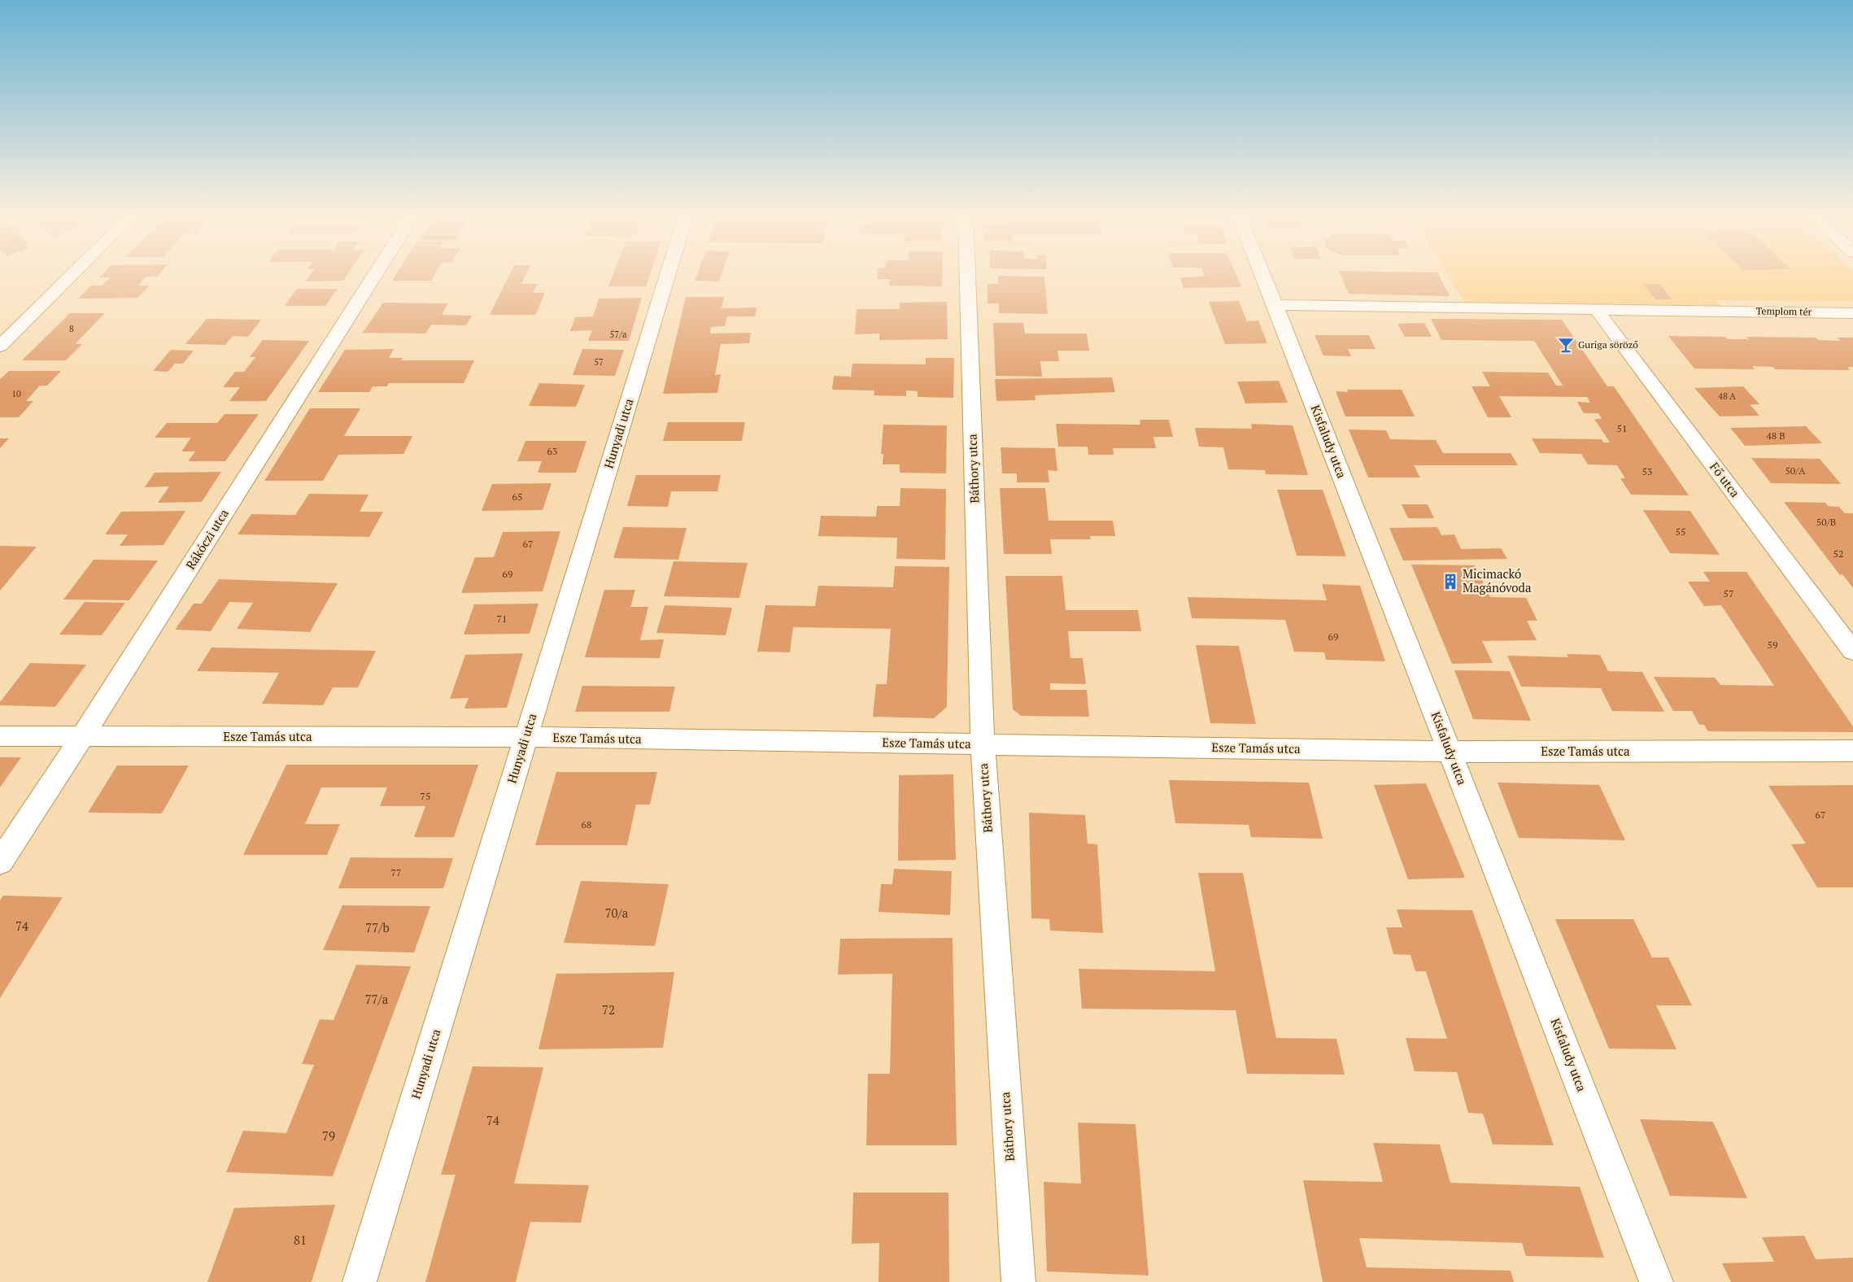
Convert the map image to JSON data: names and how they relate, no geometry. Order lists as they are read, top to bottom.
{
  "streets": {
    "street": [
      "Templom tér",
      "Hunyadi utca",
      "Kisfaludy utca",
      "Báthory utca",
      "Fő utca",
      "Rákóczi utca",
      "Esze Tamás utca"
    ]
  },
  "crossings": [
    ["Templom tér", "Kisfaludy utca"],
    ["Templom tér", "Fő utca"],
    ["Hunyadi utca", "Esze Tamás utca"],
    ["Kisfaludy utca", "Esze Tamás utca"],
    ["Báthory utca", "Esze Tamás utca"],
    ["Rákóczi utca", "Esze Tamás utca"]
  ],
  "places": {
    "bar": ["Guriga söröző"],
    "building": ["Micimackó Magánóvoda"]
  },
  "house_numbers": [
    "8",
    "57/a",
    "57",
    "10",
    "48 A",
    "51",
    "48 B",
    "63",
    "50/A",
    "53",
    "65",
    "50/B",
    "55",
    "67",
    "52",
    "69",
    "57",
    "71",
    "69",
    "59",
    "75",
    "67",
    "68",
    "77",
    "70/a",
    "74",
    "77/b",
    "77/a",
    "72",
    "74",
    "79",
    "81"
  ]
}
